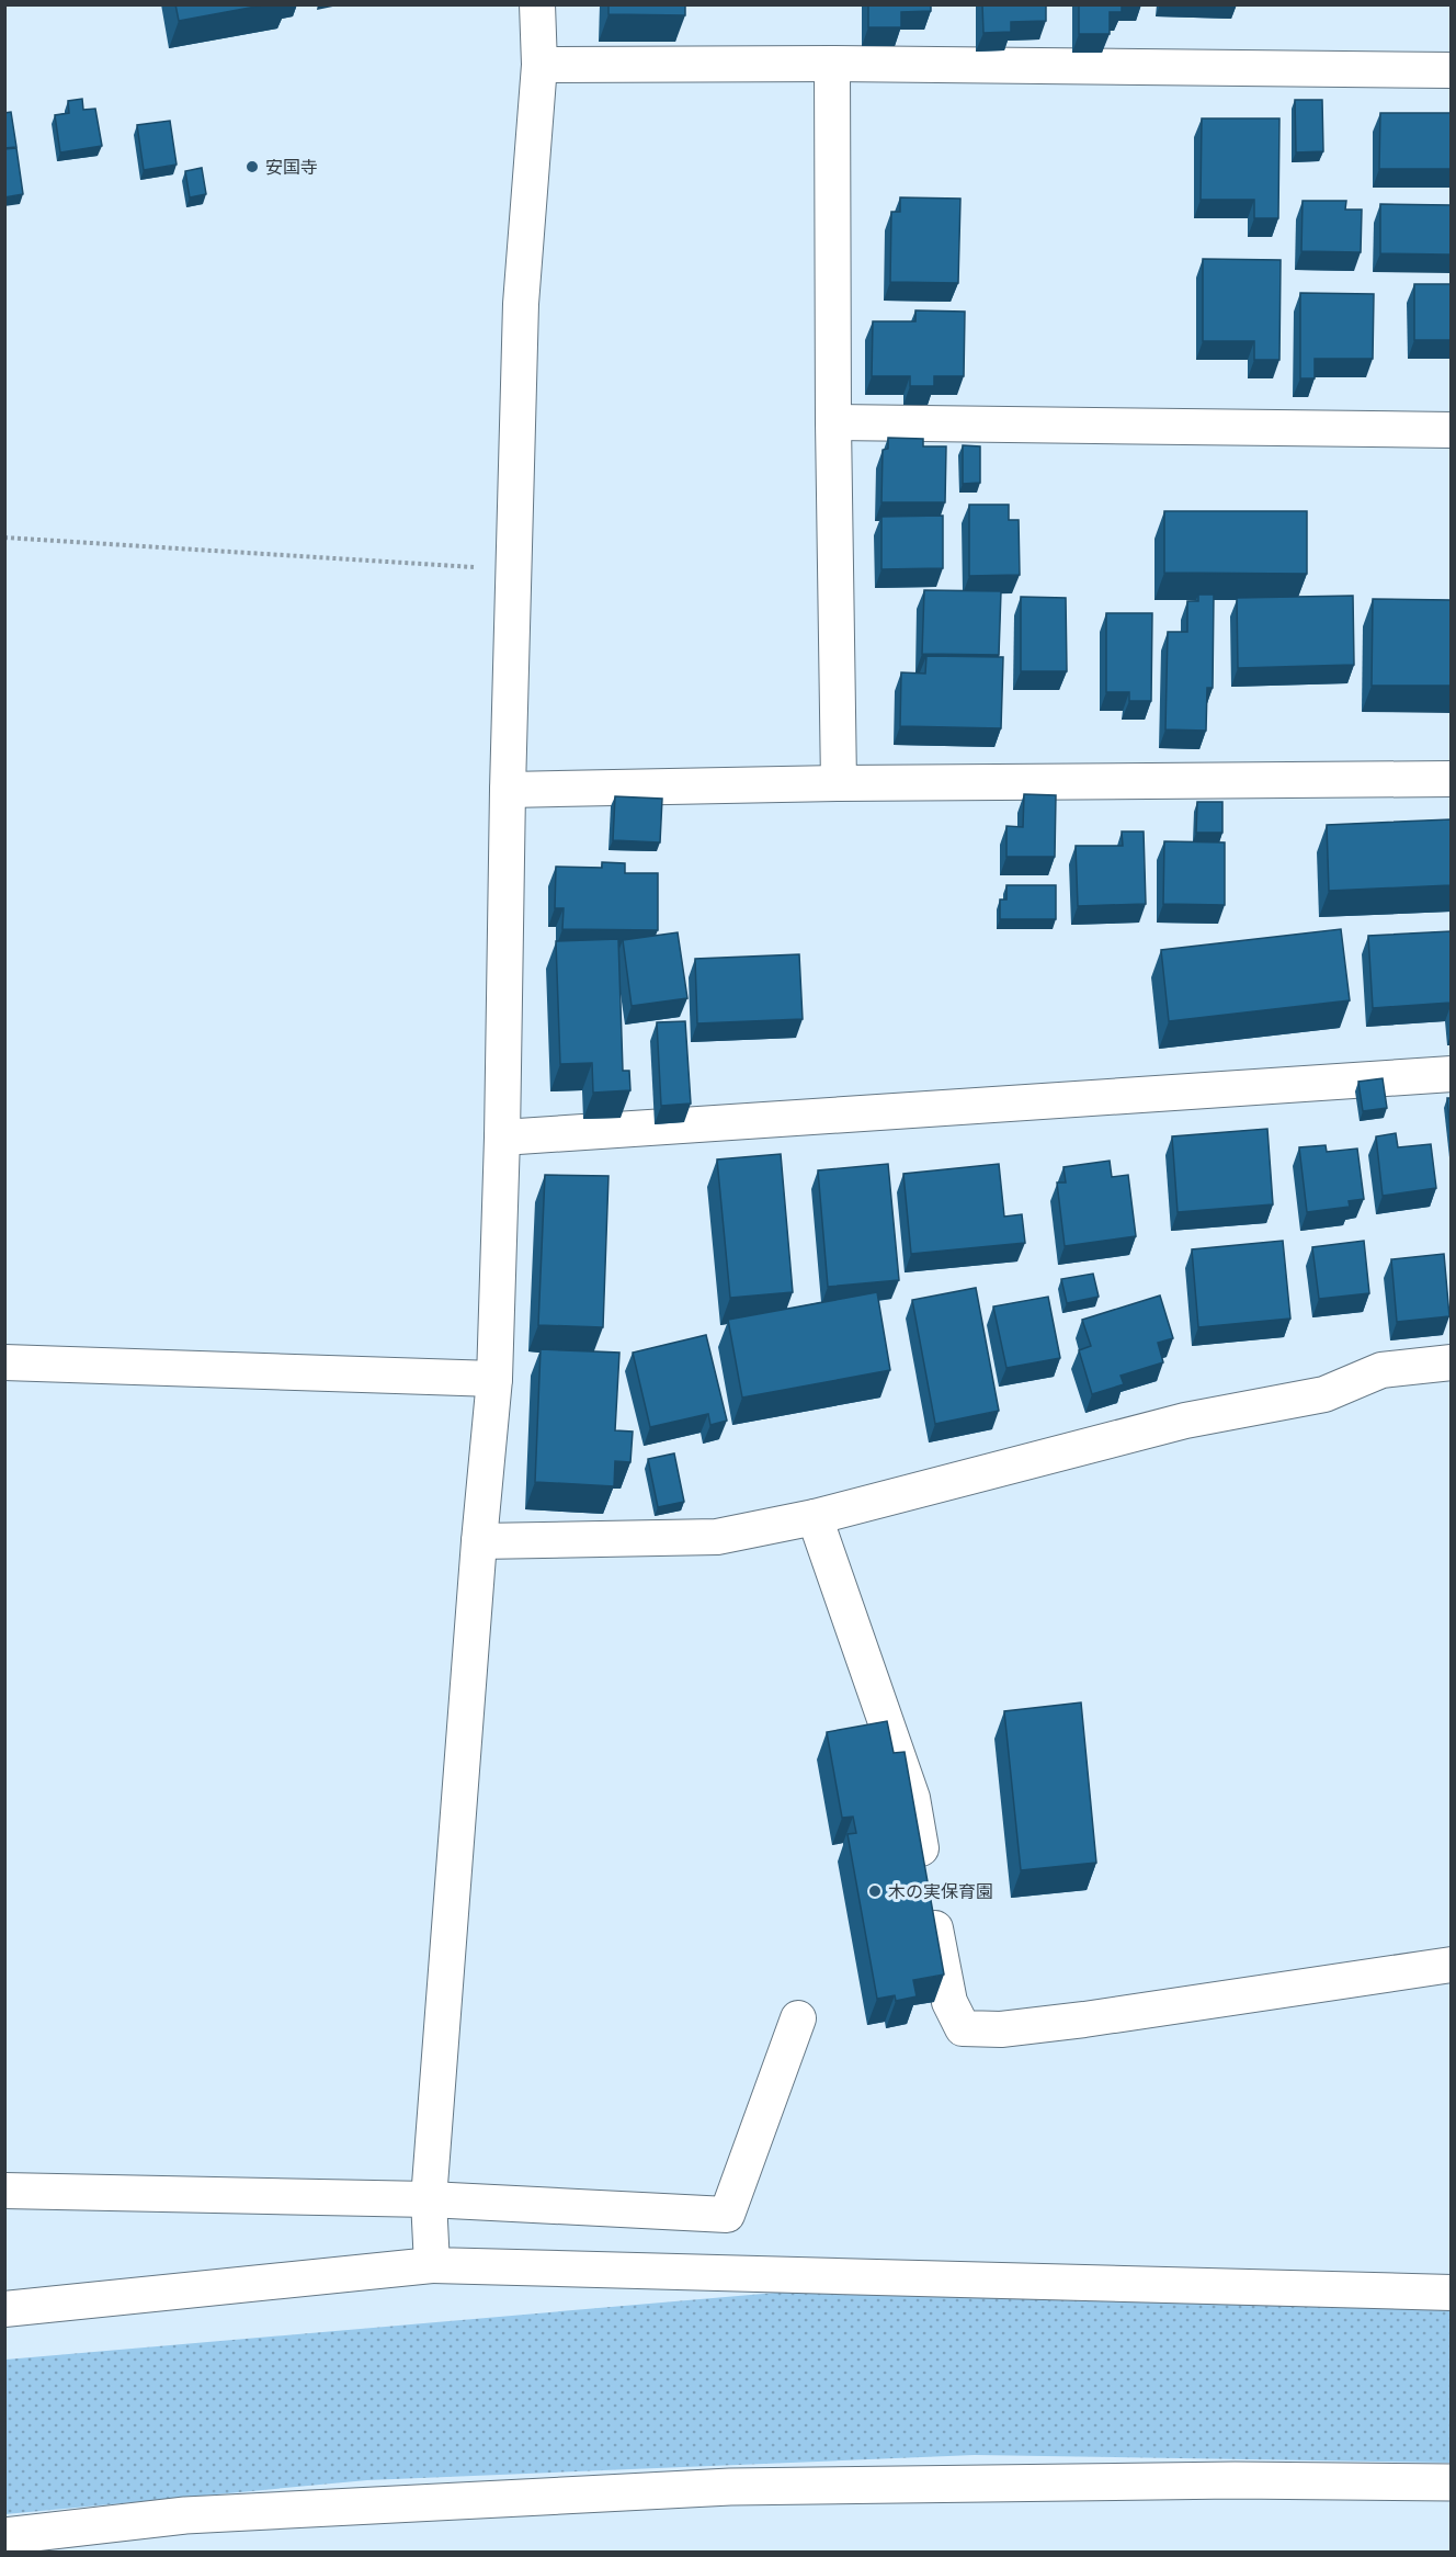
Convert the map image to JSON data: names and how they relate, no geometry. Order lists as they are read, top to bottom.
{
  "places": ["安国寺", "木の実保育園"]
}
